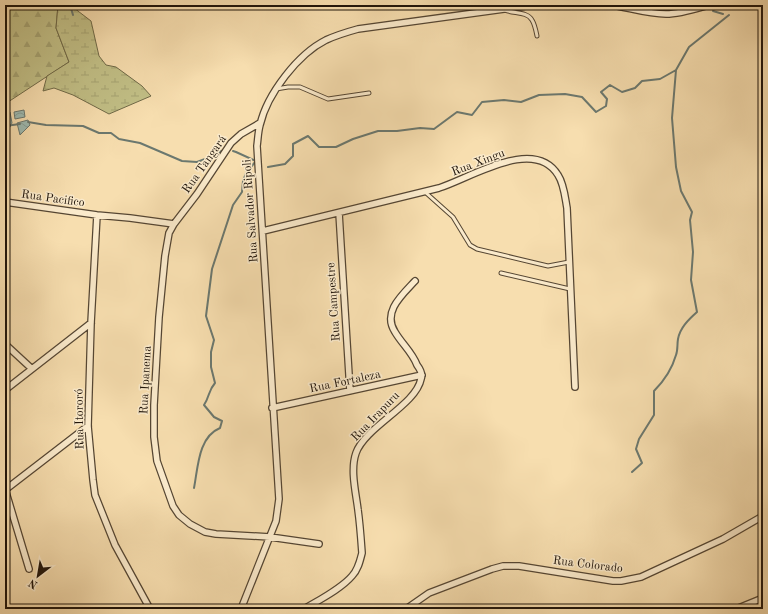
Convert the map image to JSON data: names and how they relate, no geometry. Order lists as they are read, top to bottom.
{
  "streets": {
    "street": [
      "Rua Xingu",
      "Rua Tangará",
      "Rua Pacifico",
      "Rua Salvador Ripoli",
      "Rua Campestre",
      "Rua Ipanema",
      "Rua Fortaleza",
      "Rua Irapuru",
      "Rua Itororó",
      "Rua Colorado"
    ]
  },
  "crossings": [
    ["Rua Xingu", "Rua Salvador Ripoli"],
    ["Rua Xingu", "Rua Campestre"],
    ["Rua Tangará", "Rua Salvador Ripoli"],
    ["Rua Tangará", "Rua Ipanema"],
    ["Rua Pacifico", "Rua Itororó"],
    ["Rua Salvador Ripoli", "Rua Ipanema"],
    ["Rua Salvador Ripoli", "Rua Fortaleza"],
    ["Rua Campestre", "Rua Fortaleza"],
    ["Rua Fortaleza", "Rua Irapuru"]
  ],
  "north": "bottom left"
}
